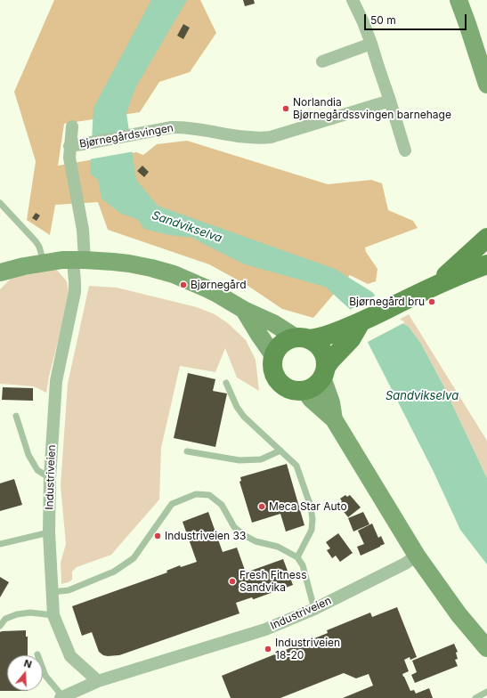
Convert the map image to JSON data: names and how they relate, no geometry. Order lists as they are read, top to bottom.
{
  "streets": {
    "street": ["Bjørnegårdsvingen", "Industriveien"]
  },
  "crossings": [
    ["Bjørnegårdsvingen", "Industriveien"]
  ],
  "water": ["Sandvikselva"],
  "places": [
    "Norlandia Bjørnegårdssvingen barnehage",
    "Bjørnegård",
    "Bjørnegård bru",
    "Meca Star Auto",
    "Industriveien 33",
    "Fresh Fitness Sandvika",
    "Industriveien 18-20"
  ],
  "scale_bar": "50 m",
  "north": "top"
}
